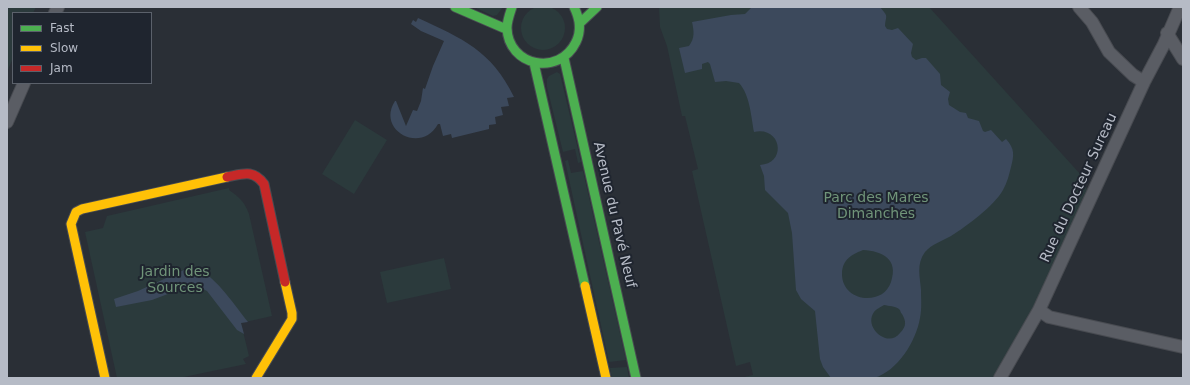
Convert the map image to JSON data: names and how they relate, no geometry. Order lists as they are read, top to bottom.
{
  "streets": {
    "main road": ["Avenue du Pavé Neuf"],
    "street": ["Rue du Docteur Sureau"]
  },
  "parks": ["Parc des Mares Dimanches", "Jardin des Sources"],
  "legend": ["Fast", "Slow", "Jam"]
}
